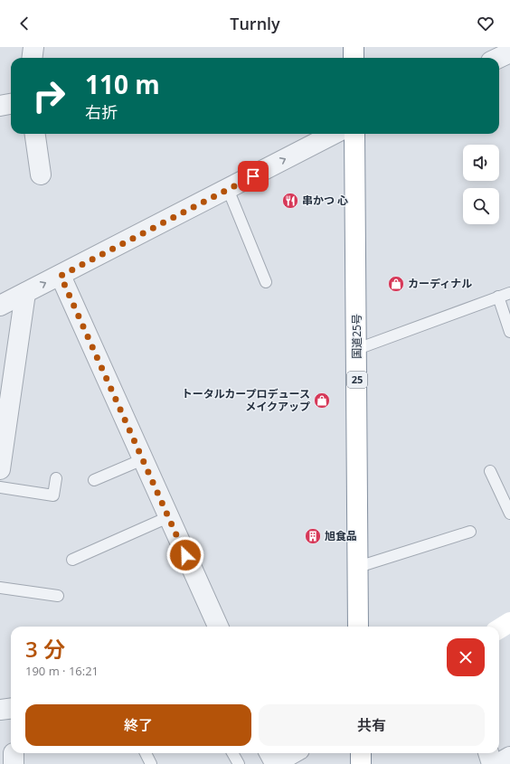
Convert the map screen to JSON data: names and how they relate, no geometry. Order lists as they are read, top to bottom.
{
  "streets": {
    "main road": ["国道25号", "25"]
  },
  "places": {
    "restaurant": ["串かつ 心"],
    "shop": ["カーディナル", "トータルカープロデュース メイクアップ"],
    "building": ["旭食品"]
  },
  "page": {
    "header": "Turnly",
    "turn": ["110 m", "右折"],
    "heading": ["3 分", "190 m · 16:21"],
    "buttons": ["終了", "共有"]
  }
}
